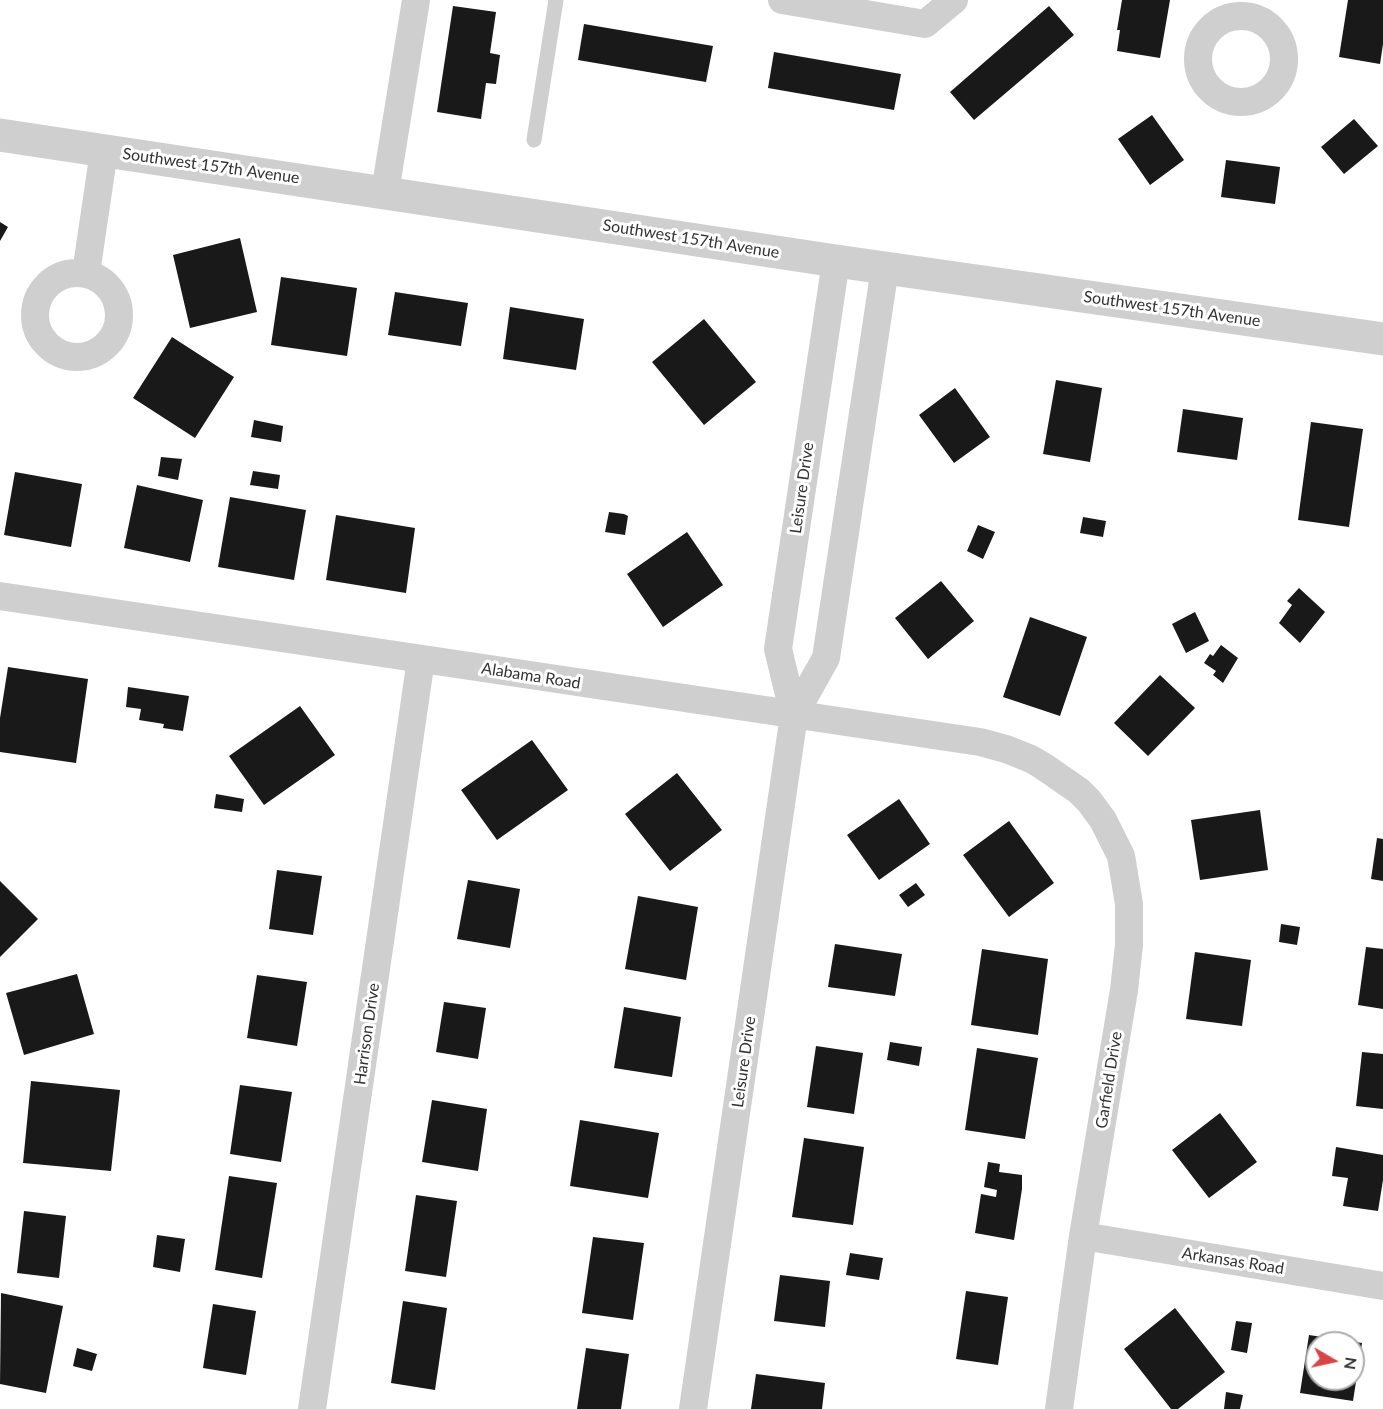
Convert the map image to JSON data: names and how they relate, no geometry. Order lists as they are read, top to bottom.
{
  "streets": {
    "street": [
      "Southwest 157th Avenue",
      "Leisure Drive",
      "Alabama Road",
      "Harrison Drive",
      "Garfield Drive",
      "Arkansas Road"
    ]
  },
  "crossings": [
    ["Southwest 157th Avenue", "Leisure Drive"],
    ["Leisure Drive", "Alabama Road"],
    ["Alabama Road", "Harrison Drive"],
    ["Alabama Road", "Garfield Drive"],
    ["Garfield Drive", "Arkansas Road"]
  ],
  "north": "right"
}
